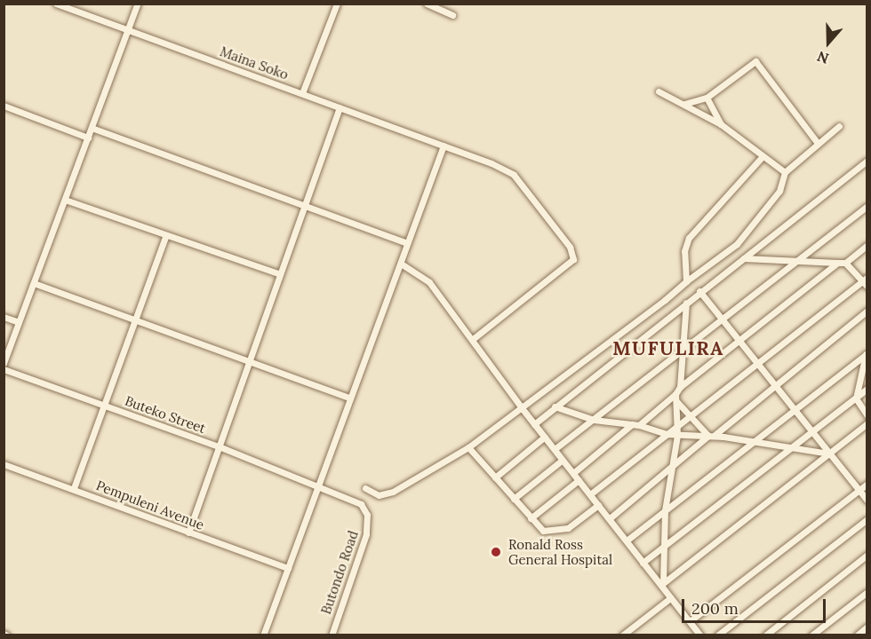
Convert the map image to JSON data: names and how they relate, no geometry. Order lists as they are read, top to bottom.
{
  "streets": {
    "street": [
      "Maina Soko",
      "Buteko Street",
      "Pempuleni Avenue",
      "Butondo Road"
    ]
  },
  "crossings": [
    ["Buteko Street", "Butondo Road"]
  ],
  "districts": ["MUFULIRA"],
  "places": ["Ronald Ross General Hospital"],
  "scale_bar": "200 m",
  "north": "bottom"
}
